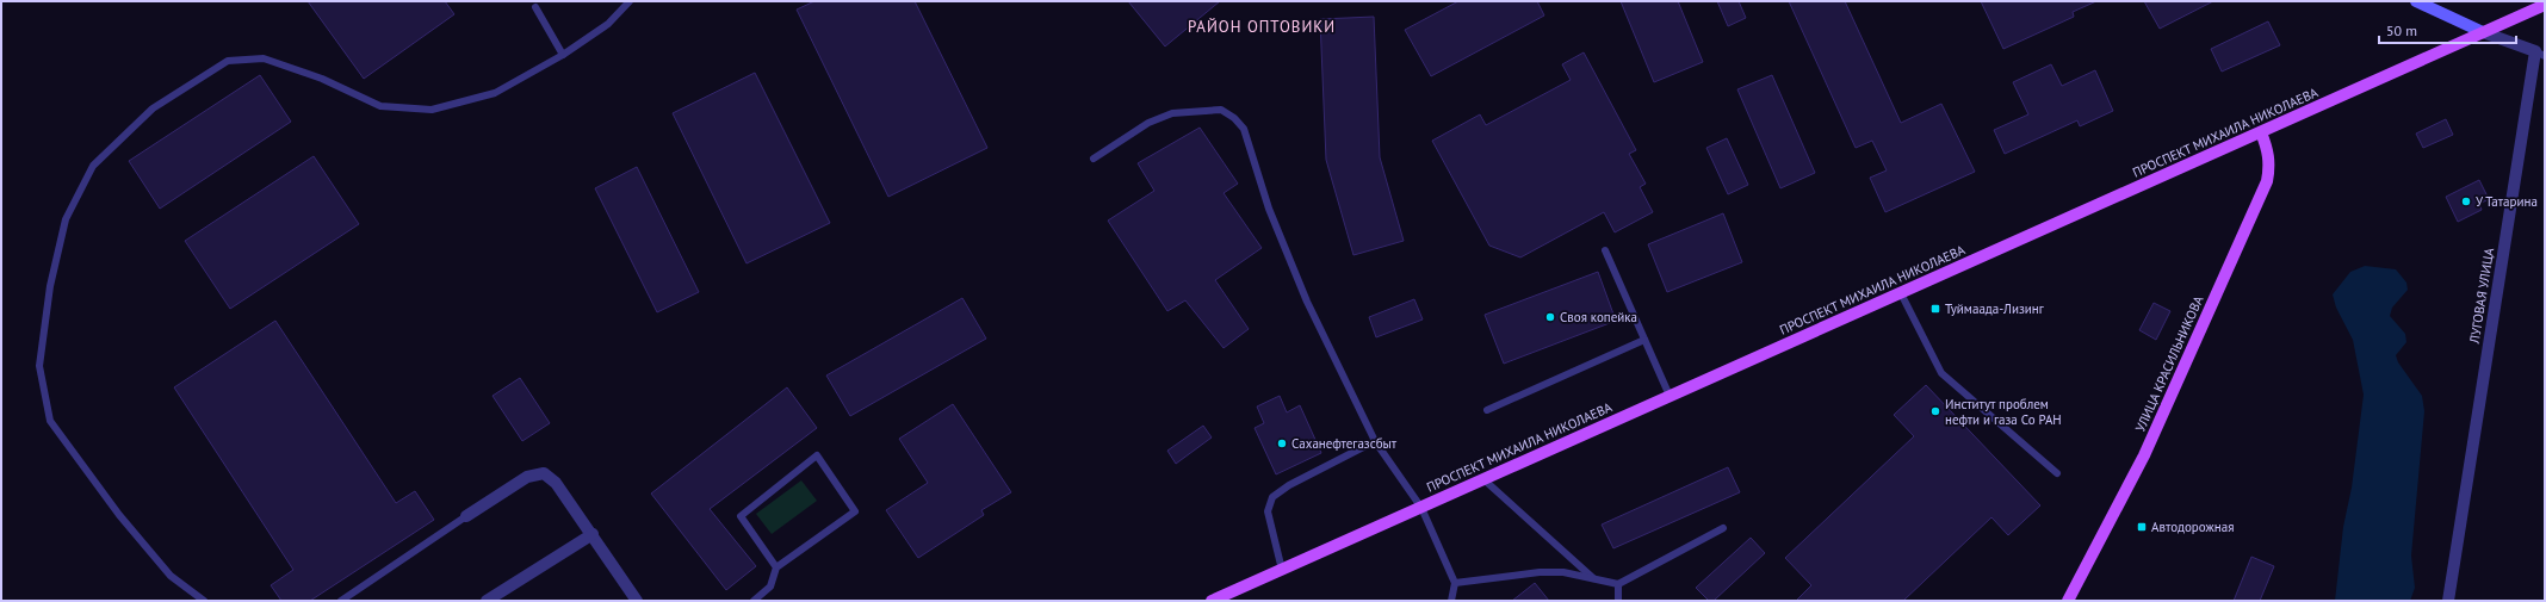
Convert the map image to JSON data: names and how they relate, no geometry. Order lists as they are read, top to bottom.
{
  "streets": {
    "main road": ["ПРОСПЕКТ МИХАИЛА НИКОЛАЕВА", "УЛИЦА КРАСИЛЬНИКОВА"],
    "street": ["ЛУГОВАЯ УЛИЦА"]
  },
  "crossings": [
    ["ПРОСПЕКТ МИХАИЛА НИКОЛАЕВА", "ЛУГОВАЯ УЛИЦА"],
    ["ПРОСПЕКТ МИХАИЛА НИКОЛАЕВА", "УЛИЦА КРАСИЛЬНИКОВА"]
  ],
  "districts": ["РАЙОН ОПТОВИКИ"],
  "places": {
    "other": [
      "У Татарина",
      "Своя копейка",
      "Институт проблем нефти и газа Со РАН",
      "Саханефтегазсбыт"
    ],
    "transit": ["Туймаада-Лизинг", "Автодорожная"]
  },
  "scale_bar": "50 m"
}
